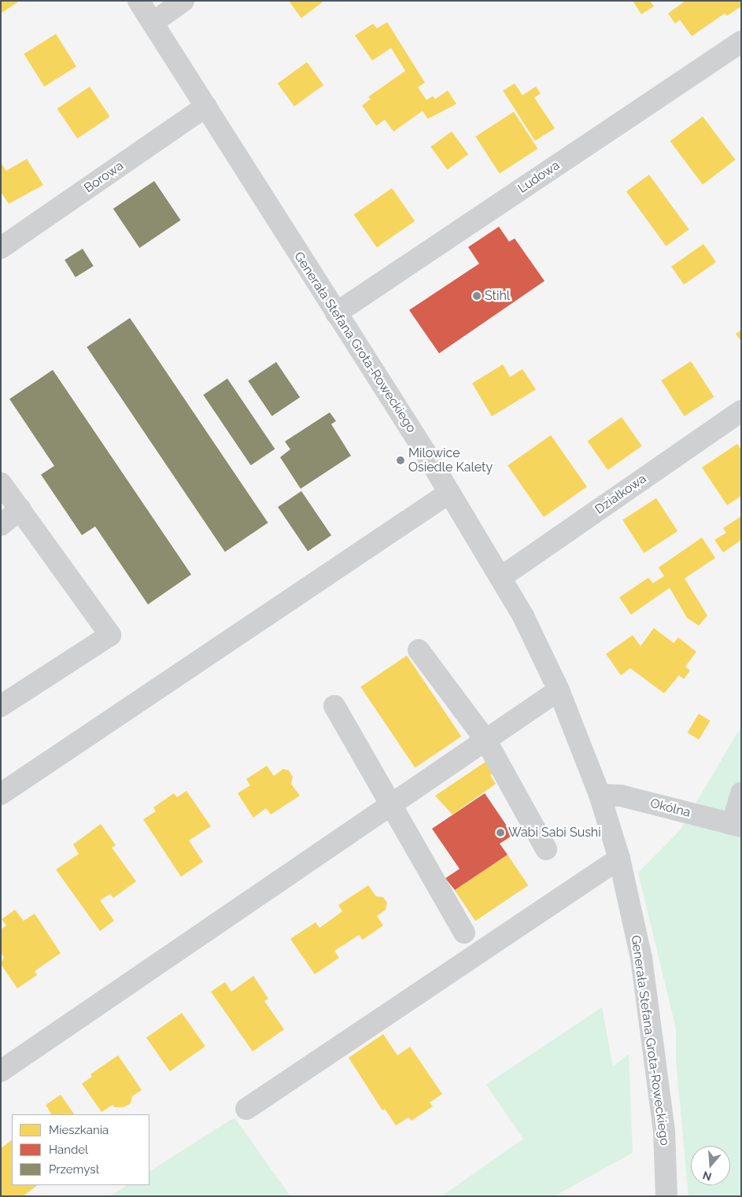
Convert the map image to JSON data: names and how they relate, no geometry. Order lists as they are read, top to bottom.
{
  "streets": {
    "street": [
      "Borowa",
      "Ludowa",
      "Generała Stefana Grota-Roweckiego",
      "Działkowa",
      "Okólna"
    ]
  },
  "crossings": [
    ["Borowa", "Generała Stefana Grota-Roweckiego"],
    ["Ludowa", "Generała Stefana Grota-Roweckiego"],
    ["Generała Stefana Grota-Roweckiego", "Działkowa"],
    ["Generała Stefana Grota-Roweckiego", "Okólna"]
  ],
  "places": ["Stihl", "Milowice Osiedle Kalety", "Wabi Sabi Sushi"],
  "legend": ["Mieszkania", "Handel", "Przemysł"],
  "north": "bottom"
}
